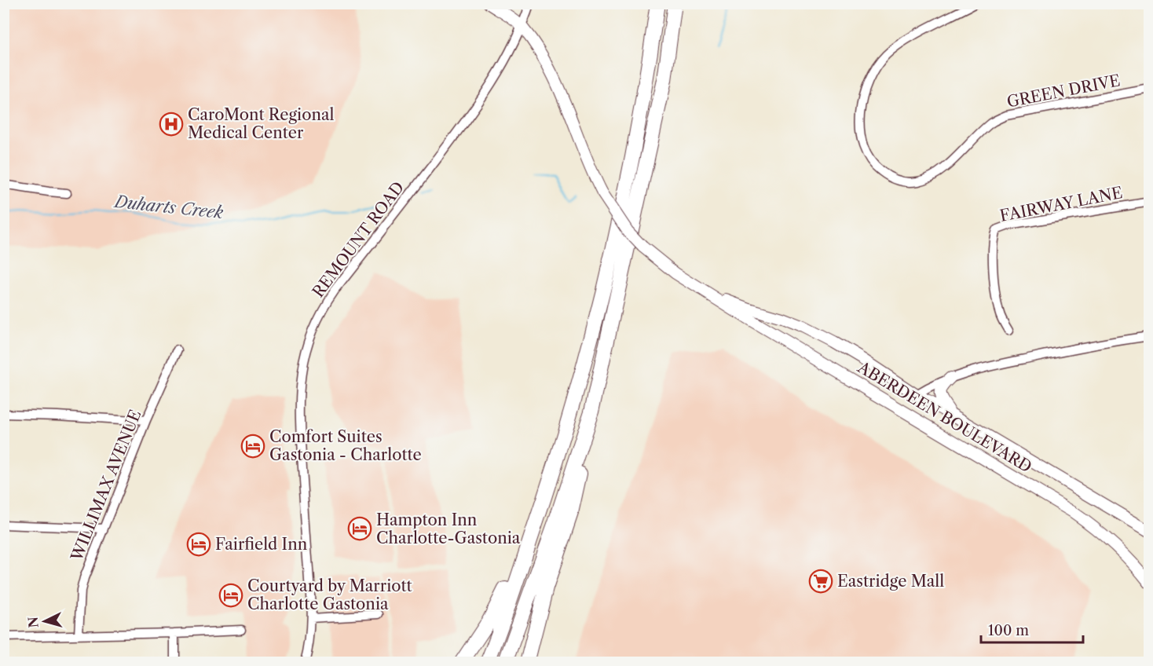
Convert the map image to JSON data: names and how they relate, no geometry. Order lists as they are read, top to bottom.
{
  "streets": {
    "main road": ["ABERDEEN BOULEVARD"],
    "street": [
      "GREEN DRIVE",
      "FAIRWAY LANE",
      "REMOUNT ROAD",
      "WILLIMAX AVENUE"
    ]
  },
  "crossings": [
    ["REMOUNT ROAD", "ABERDEEN BOULEVARD"]
  ],
  "water": ["Duharts Creek"],
  "places": {
    "hospital": ["CaroMont Regional Medical Center"],
    "hotel": [
      "Comfort Suites Gastonia - Charlotte",
      "Hampton Inn Charlotte-Gastonia",
      "Fairfield Inn",
      "Courtyard by Marriott Charlotte Gastonia"
    ],
    "supermarket": ["Eastridge Mall"]
  },
  "scale_bar": "100 m",
  "north": "left"
}
